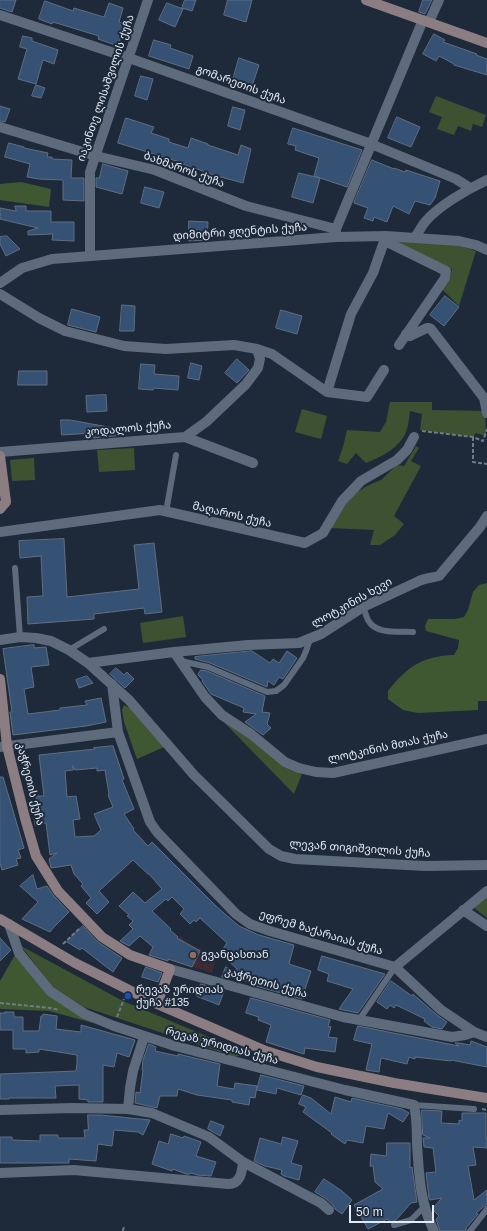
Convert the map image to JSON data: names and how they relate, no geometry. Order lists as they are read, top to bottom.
{
  "streets": {
    "street": [
      "გომარეთის ქუჩა",
      "იაკინთე ლისაშვილის ქუჩა",
      "ბახმაროს ქუჩა",
      "დიმიტრი ჟღენტის ქუჩა",
      "კოდალოს ქუჩა",
      "მაღაროს ქუჩა",
      "ლოტკინის ხევი",
      "ლოტკინის მთას ქუჩა",
      "კაჭრეთის ქუჩა",
      "ლევან თიგიშვილის ქუჩა",
      "ეფრემ ზაქარაიას ქუჩა",
      "რევაზ ურიდიას ქუჩა"
    ]
  },
  "crossings": [
    ["გომარეთის ქუჩა", "იაკინთე ლისაშვილის ქუჩა"],
    ["იაკინთე ლისაშვილის ქუჩა", "ბახმაროს ქუჩა"],
    ["იაკინთე ლისაშვილის ქუჩა", "დიმიტრი ჟღენტის ქუჩა"],
    ["ბახმაროს ქუჩა", "დიმიტრი ჟღენტის ქუჩა"],
    ["ლოტკინის ხევი", "ლოტკინის მთას ქუჩა"],
    ["კაჭრეთის ქუჩა", "ეფრემ ზაქარაიას ქუჩა"],
    ["ლევან თიგიშვილის ქუჩა", "ეფრემ ზაქარაიას ქუჩა"]
  ],
  "places": ["გვანცასთან", "რევაზ ურიდიას ქუჩა #135"],
  "scale_bar": "50 m"
}
